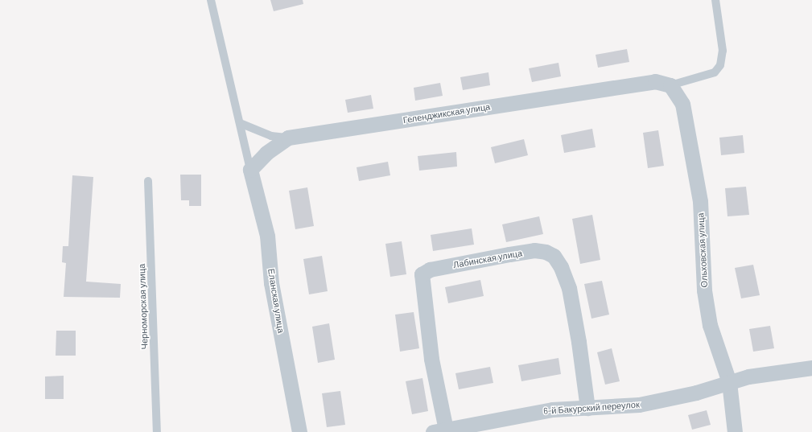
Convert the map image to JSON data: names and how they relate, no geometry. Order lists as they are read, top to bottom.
{
  "streets": {
    "street": [
      "Геленджикская улица",
      "Ольховская улица",
      "Лабинская улица",
      "Еланская улица",
      "6-й Бакурский переулок"
    ],
    "lane": ["Черноморская улица"]
  },
  "crossings": [
    ["Геленджикская улица", "Ольховская улица"],
    ["Геленджикская улица", "Еланская улица"],
    ["Ольховская улица", "6-й Бакурский переулок"],
    ["Лабинская улица", "6-й Бакурский переулок"]
  ]
}
